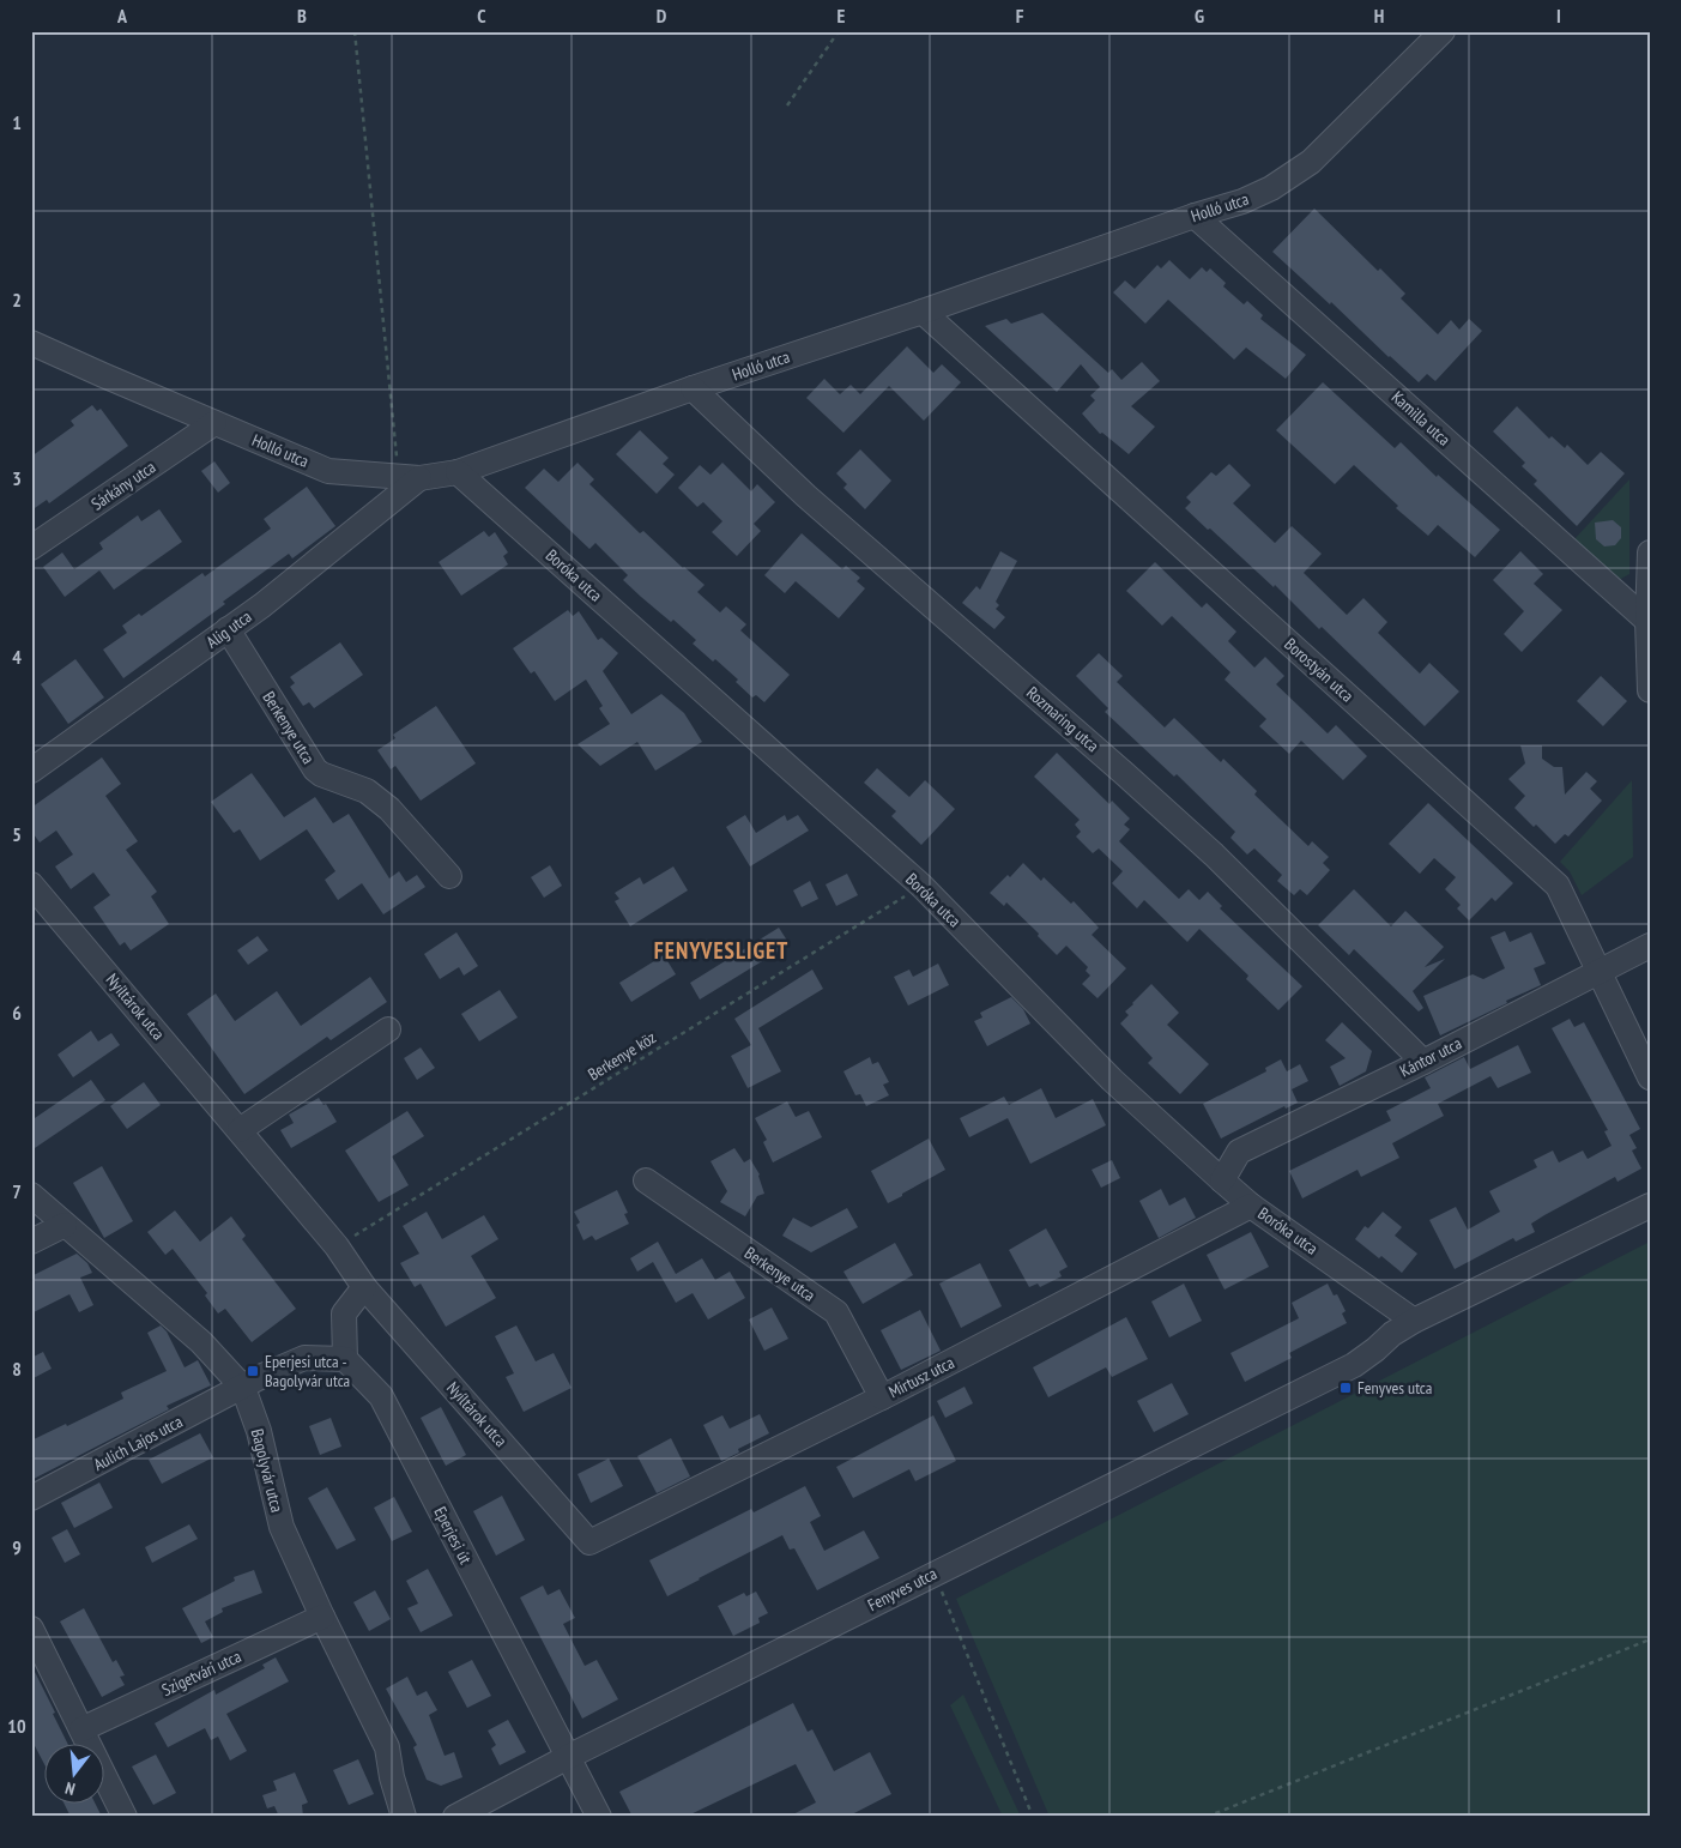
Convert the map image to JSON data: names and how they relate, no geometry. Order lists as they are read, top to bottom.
{
  "streets": {
    "street": [
      "Holló utca",
      "Kamilla utca",
      "Sárkány utca",
      "Boróka utca",
      "Alig utca",
      "Borostyán utca",
      "Rozmaring utca",
      "Berkenye utca",
      "Nyíltárok utca",
      "Kántor utca",
      "Mirtusz utca",
      "Aulich Lajos utca",
      "Bagolyvár utca",
      "Eperjesi út",
      "Fenyves utca",
      "Szigetvári utca"
    ],
    "path": ["Berkenye köz"]
  },
  "crossings": [
    ["Holló utca", "Kamilla utca"],
    ["Holló utca", "Sárkány utca"],
    ["Holló utca", "Boróka utca"],
    ["Holló utca", "Alig utca"],
    ["Holló utca", "Borostyán utca"],
    ["Holló utca", "Rozmaring utca"],
    ["Boróka utca", "Berkenye köz"],
    ["Boróka utca", "Kántor utca"],
    ["Boróka utca", "Mirtusz utca"],
    ["Boróka utca", "Fenyves utca"],
    ["Alig utca", "Berkenye utca"],
    ["Borostyán utca", "Kántor utca"],
    ["Rozmaring utca", "Kántor utca"],
    ["Berkenye utca", "Mirtusz utca"],
    ["Nyíltárok utca", "Berkenye köz"],
    ["Nyíltárok utca", "Mirtusz utca"],
    ["Aulich Lajos utca", "Bagolyvár utca"],
    ["Bagolyvár utca", "Szigetvári utca"],
    ["Eperjesi út", "Fenyves utca"]
  ],
  "districts": ["FENYVESLIGET"],
  "places": {
    "transit": ["Eperjesi utca - Bagolyvár utca", "Fenyves utca"]
  },
  "north": "bottom",
  "grid": {
    "columns": [
      "A",
      "B",
      "C",
      "D",
      "E",
      "F",
      "G",
      "H",
      "I"
    ],
    "rows": [
      "1",
      "2",
      "3",
      "4",
      "5",
      "6",
      "7",
      "8",
      "9",
      "10"
    ]
  }
}
